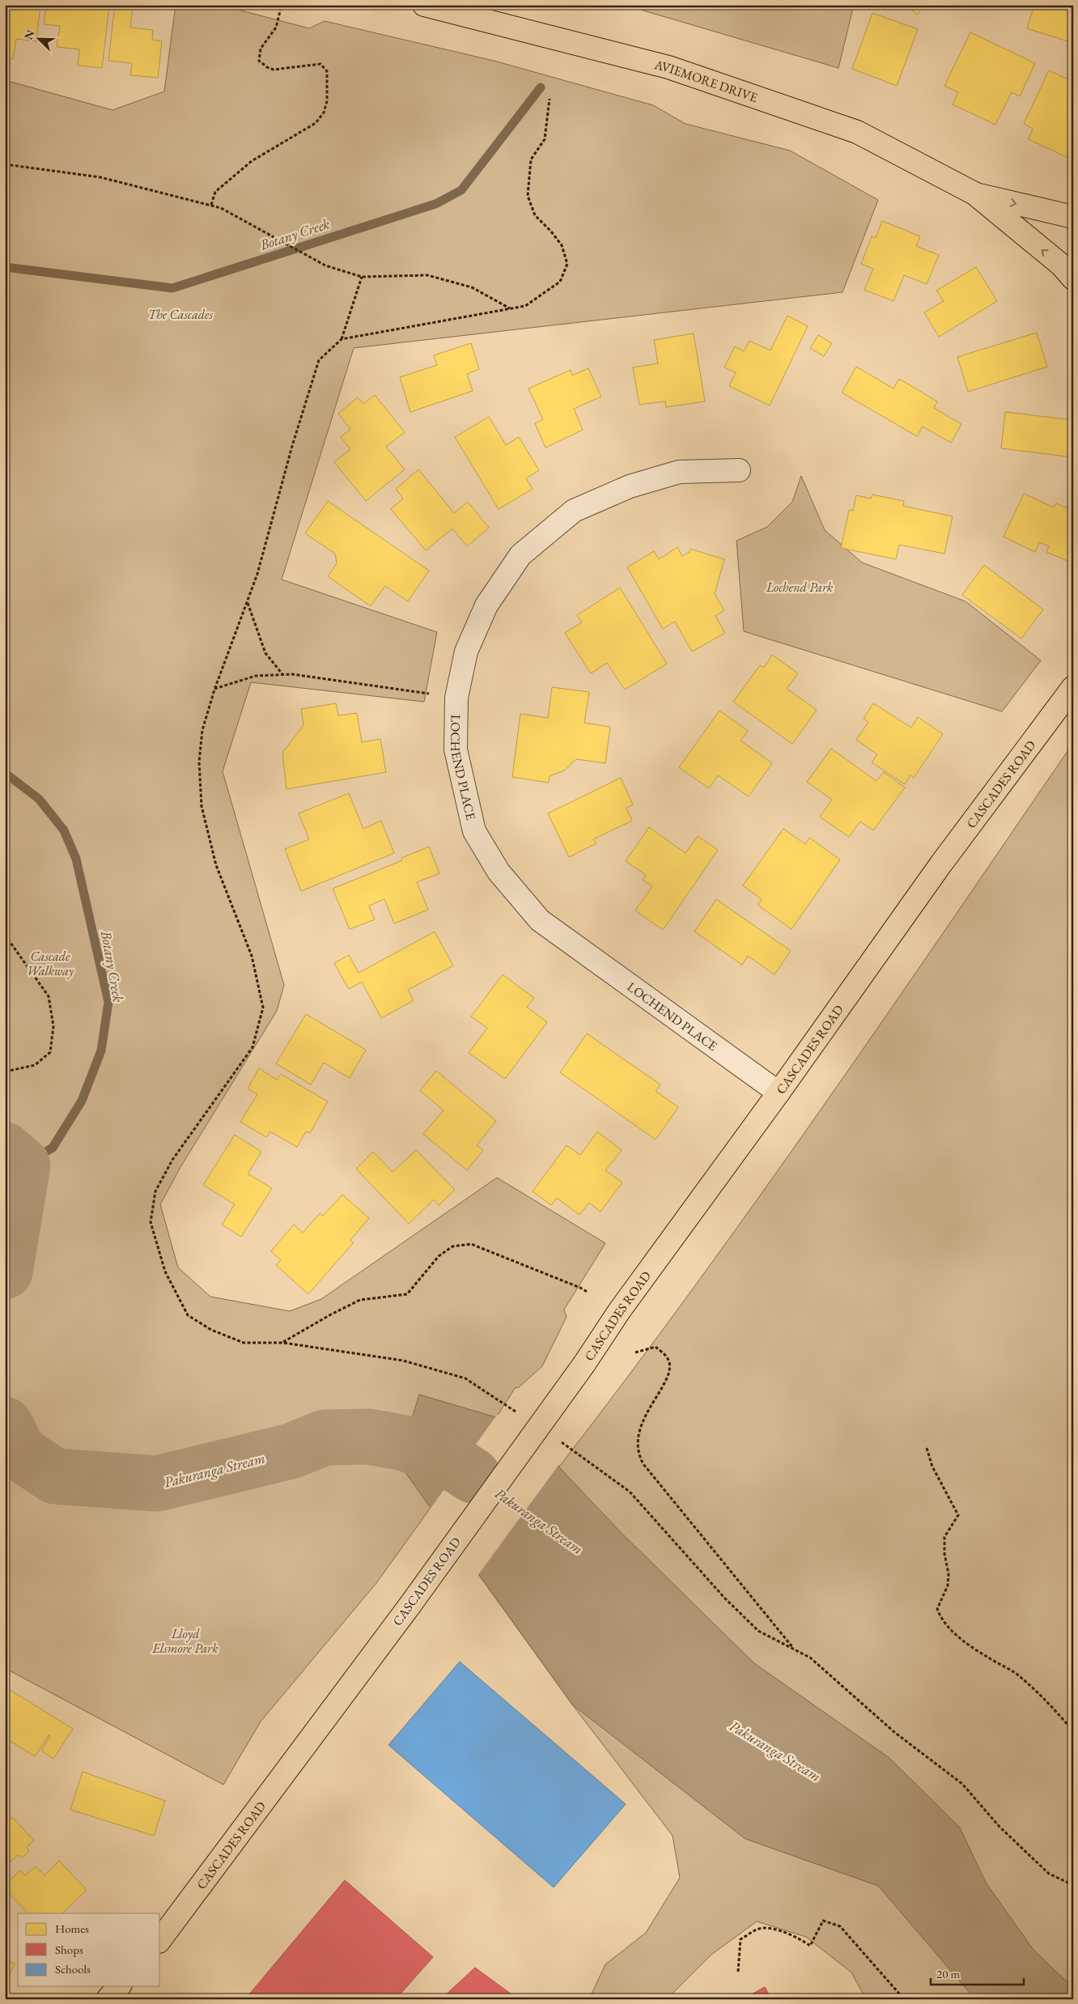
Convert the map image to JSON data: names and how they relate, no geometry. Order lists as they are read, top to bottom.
{
  "streets": {
    "main road": ["AVIEMORE DRIVE", "CASCADES ROAD"],
    "street": ["LOCHEND PLACE"]
  },
  "crossings": [
    ["LOCHEND PLACE", "CASCADES ROAD"]
  ],
  "water": ["Botany Creek", "Pakuranga Stream"],
  "parks": [
    "The Cascades",
    "Lochend Park",
    "Cascade Walkway",
    "Lloyd Elsmore Park"
  ],
  "legend": ["Homes", "Shops", "Schools"],
  "scale_bar": "20 m",
  "north": "top left"
}
